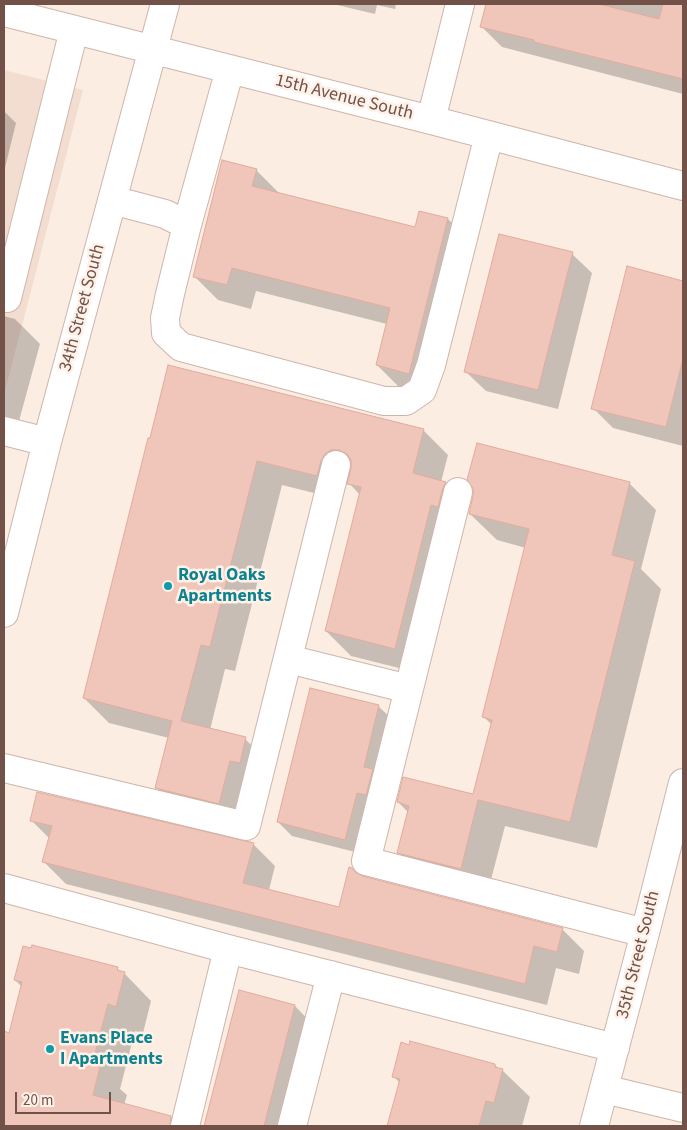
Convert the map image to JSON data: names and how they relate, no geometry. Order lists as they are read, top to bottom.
{
  "streets": {
    "street": ["15th Avenue South", "34th Street South", "35th Street South"]
  },
  "crossings": [
    ["15th Avenue South", "34th Street South"]
  ],
  "places": ["Royal Oaks Apartments", "Evans Place I Apartments"],
  "scale_bar": "20 m"
}
